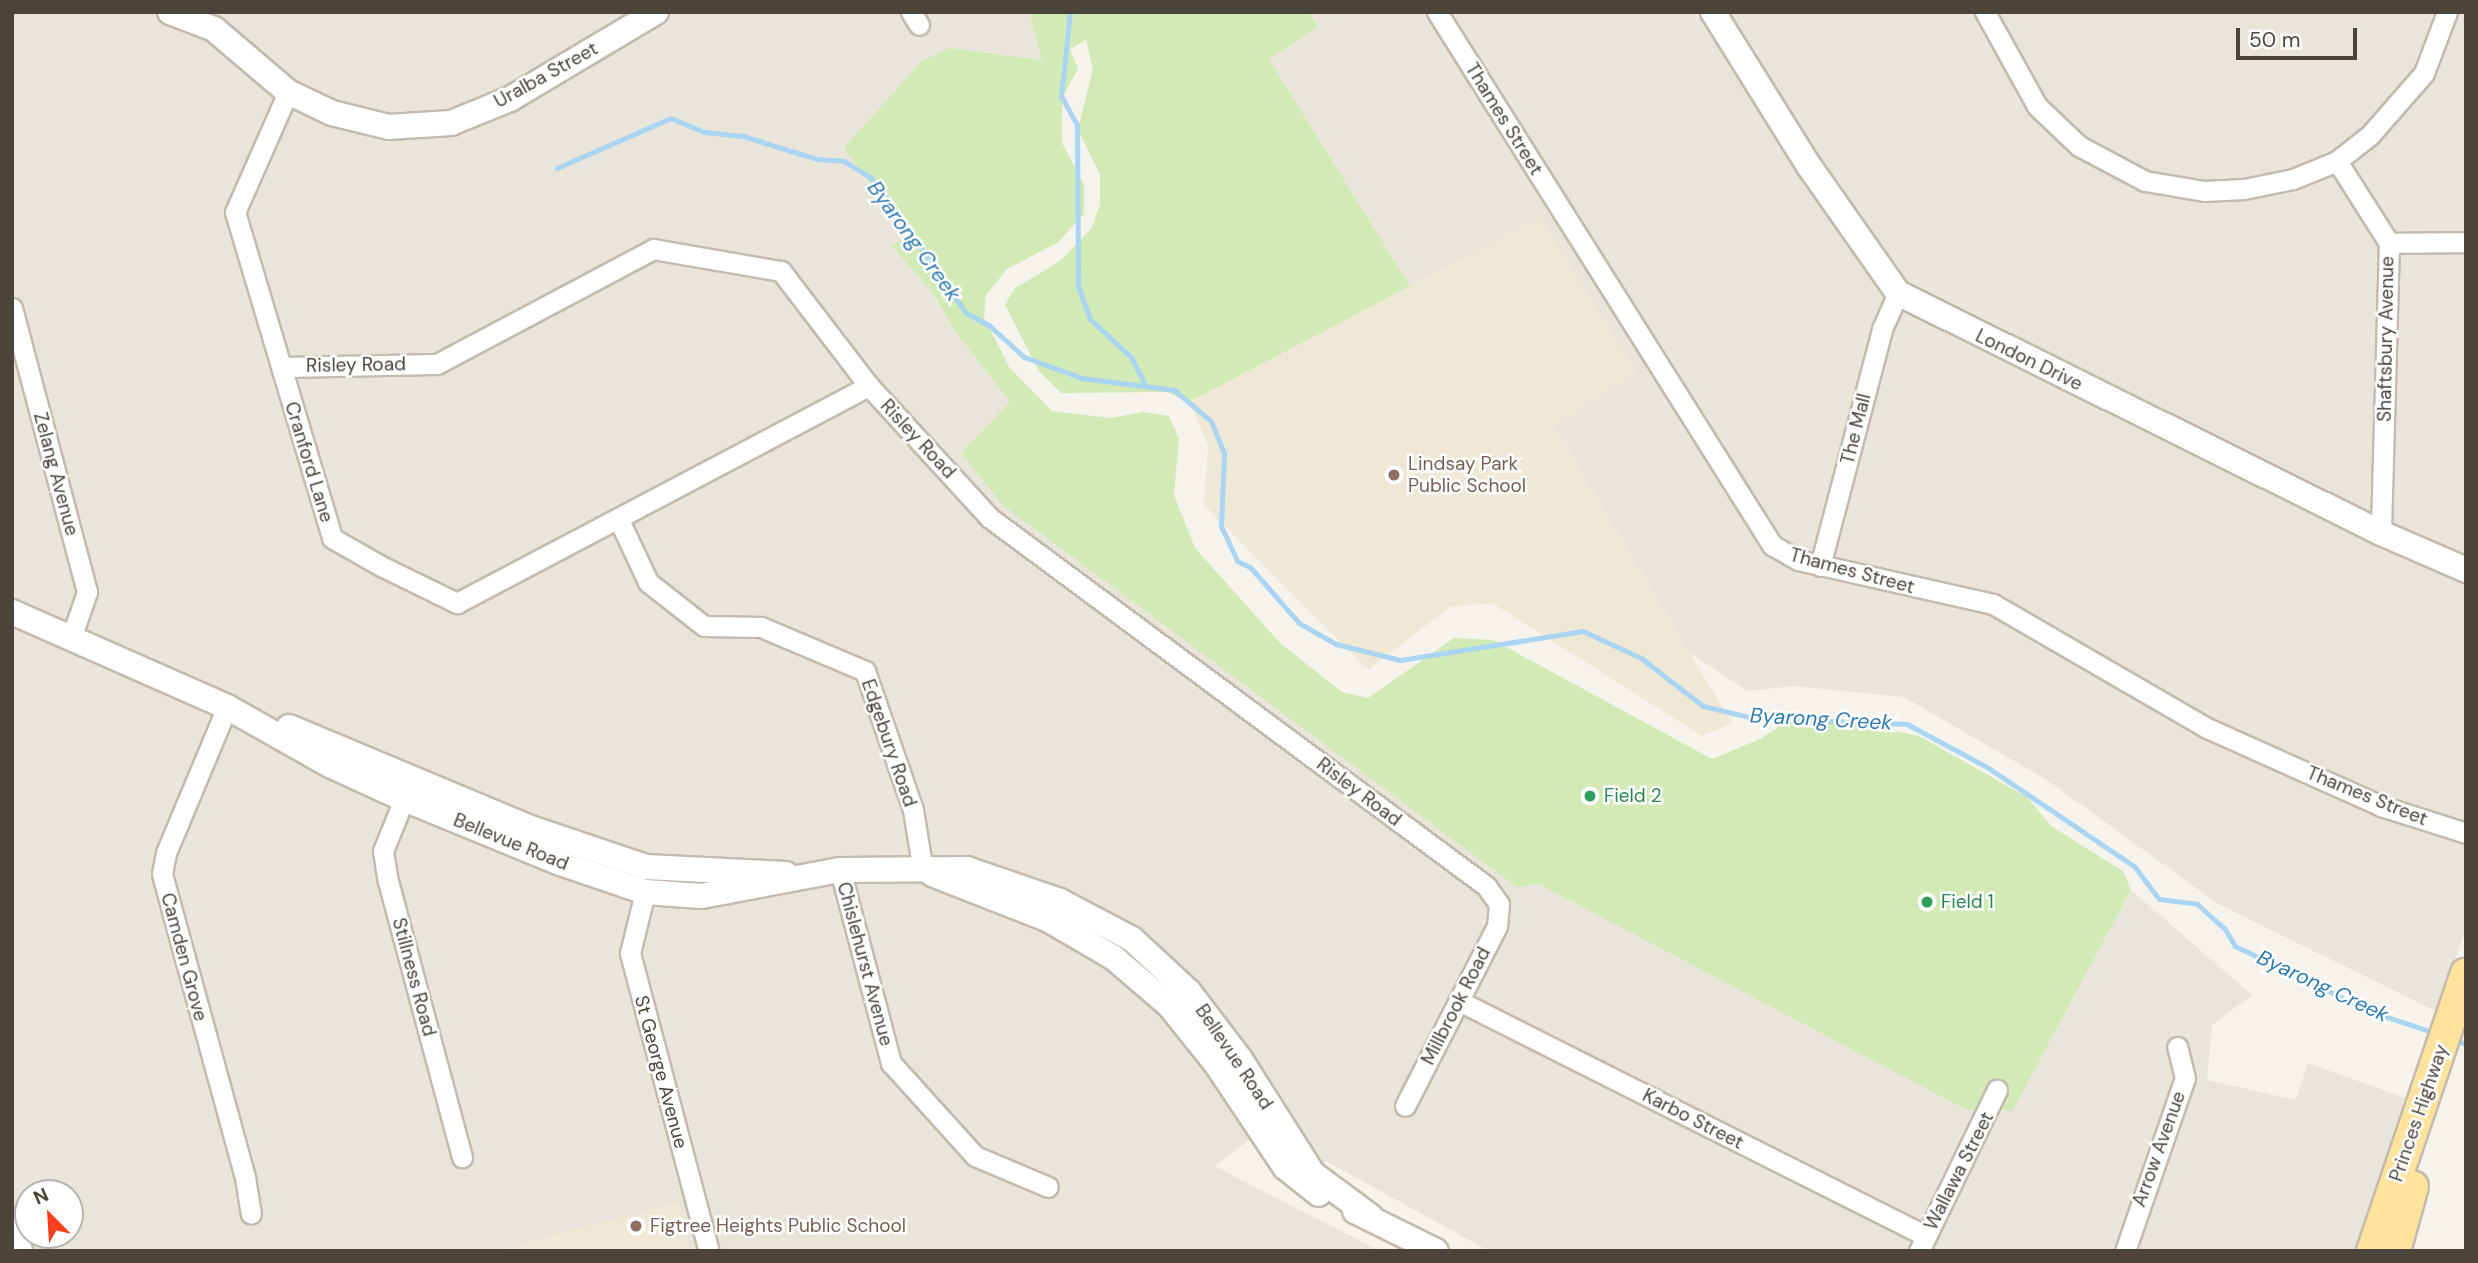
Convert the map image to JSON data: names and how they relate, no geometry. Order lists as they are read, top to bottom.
{
  "streets": {
    "main road": ["Princes Highway"],
    "street": [
      "Uralba Street",
      "Thames Street",
      "Shaftsbury Avenue",
      "London Drive",
      "Risley Road",
      "The Mall",
      "Cranford Lane",
      "Zelang Avenue",
      "Edgebury Road",
      "Bellevue Road",
      "Camden Grove",
      "Chislehurst Avenue",
      "Stillness Road",
      "Millbrook Road",
      "St George Avenue",
      "Karbo Street",
      "Arrow Avenue",
      "Wallawa Street"
    ]
  },
  "crossings": [
    ["Uralba Street", "Cranford Lane"],
    ["Thames Street", "The Mall"],
    ["Shaftsbury Avenue", "London Drive"],
    ["London Drive", "The Mall"],
    ["Risley Road", "Cranford Lane"],
    ["Risley Road", "Millbrook Road"],
    ["Cranford Lane", "Edgebury Road"],
    ["Zelang Avenue", "Bellevue Road"],
    ["Edgebury Road", "Bellevue Road"],
    ["Bellevue Road", "Camden Grove"],
    ["Bellevue Road", "Chislehurst Avenue"],
    ["Bellevue Road", "Stillness Road"],
    ["Bellevue Road", "St George Avenue"],
    ["Millbrook Road", "Karbo Street"],
    ["Karbo Street", "Wallawa Street"]
  ],
  "water": ["Byarong Creek"],
  "places": [
    "Lindsay Park Public School",
    "Field 2",
    "Field 1",
    "Figtree Heights Public School"
  ],
  "scale_bar": "50 m",
  "north": "top left"
}
